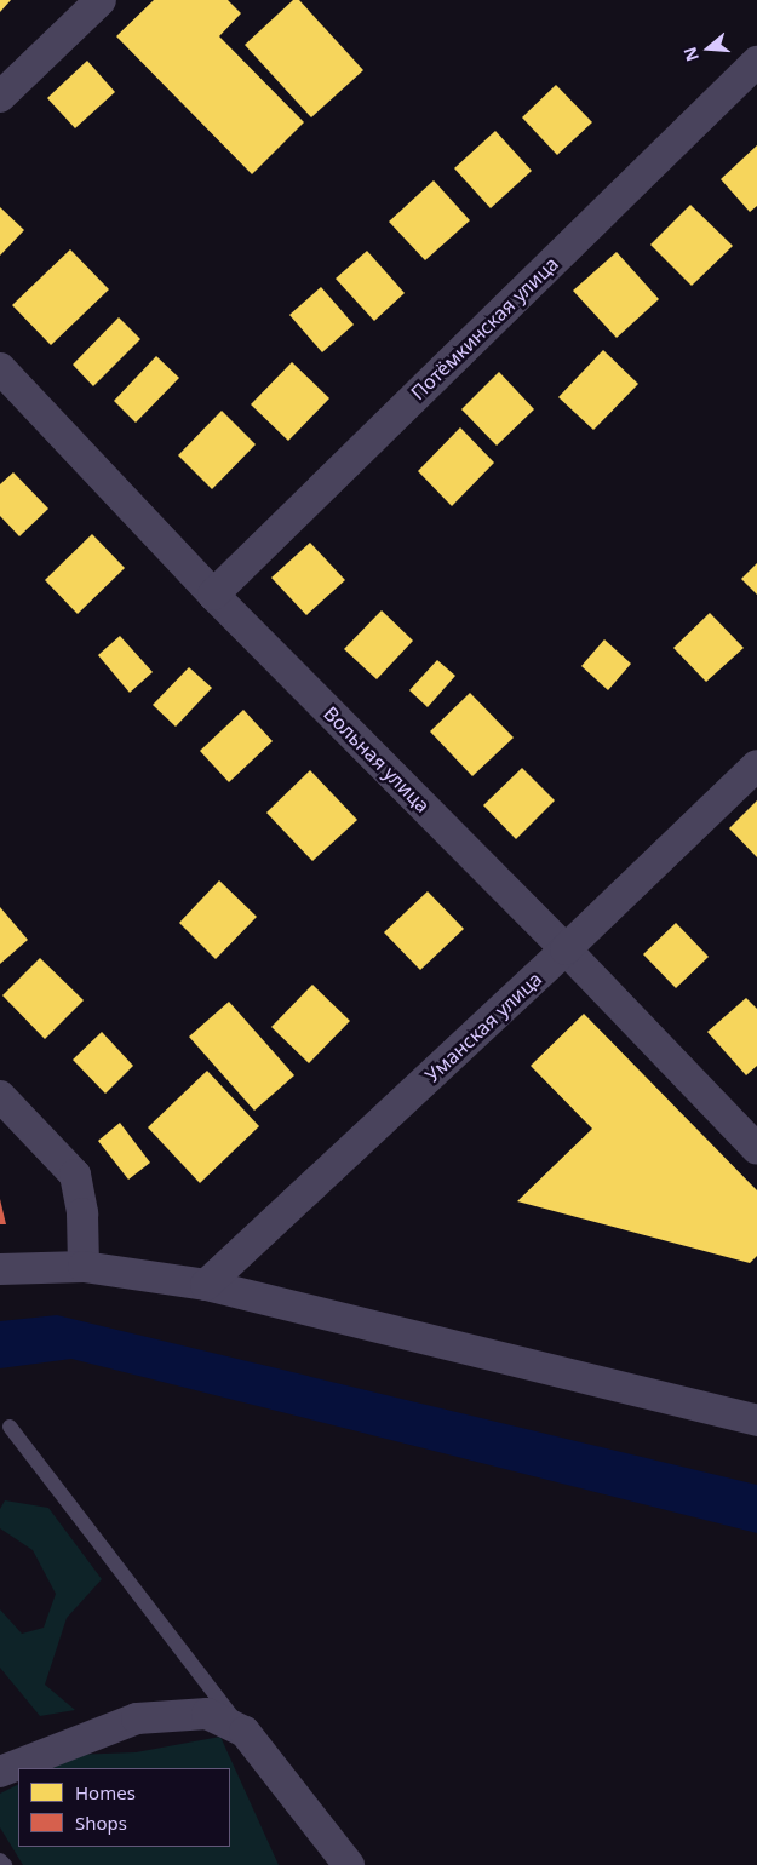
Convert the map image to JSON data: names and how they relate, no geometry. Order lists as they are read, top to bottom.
{
  "streets": {
    "street": ["Потёмкинская улица", "Вольная улица", "Уманская улица"]
  },
  "crossings": [
    ["Потёмкинская улица", "Вольная улица"],
    ["Вольная улица", "Уманская улица"]
  ],
  "legend": ["Homes", "Shops"],
  "north": "left"
}
